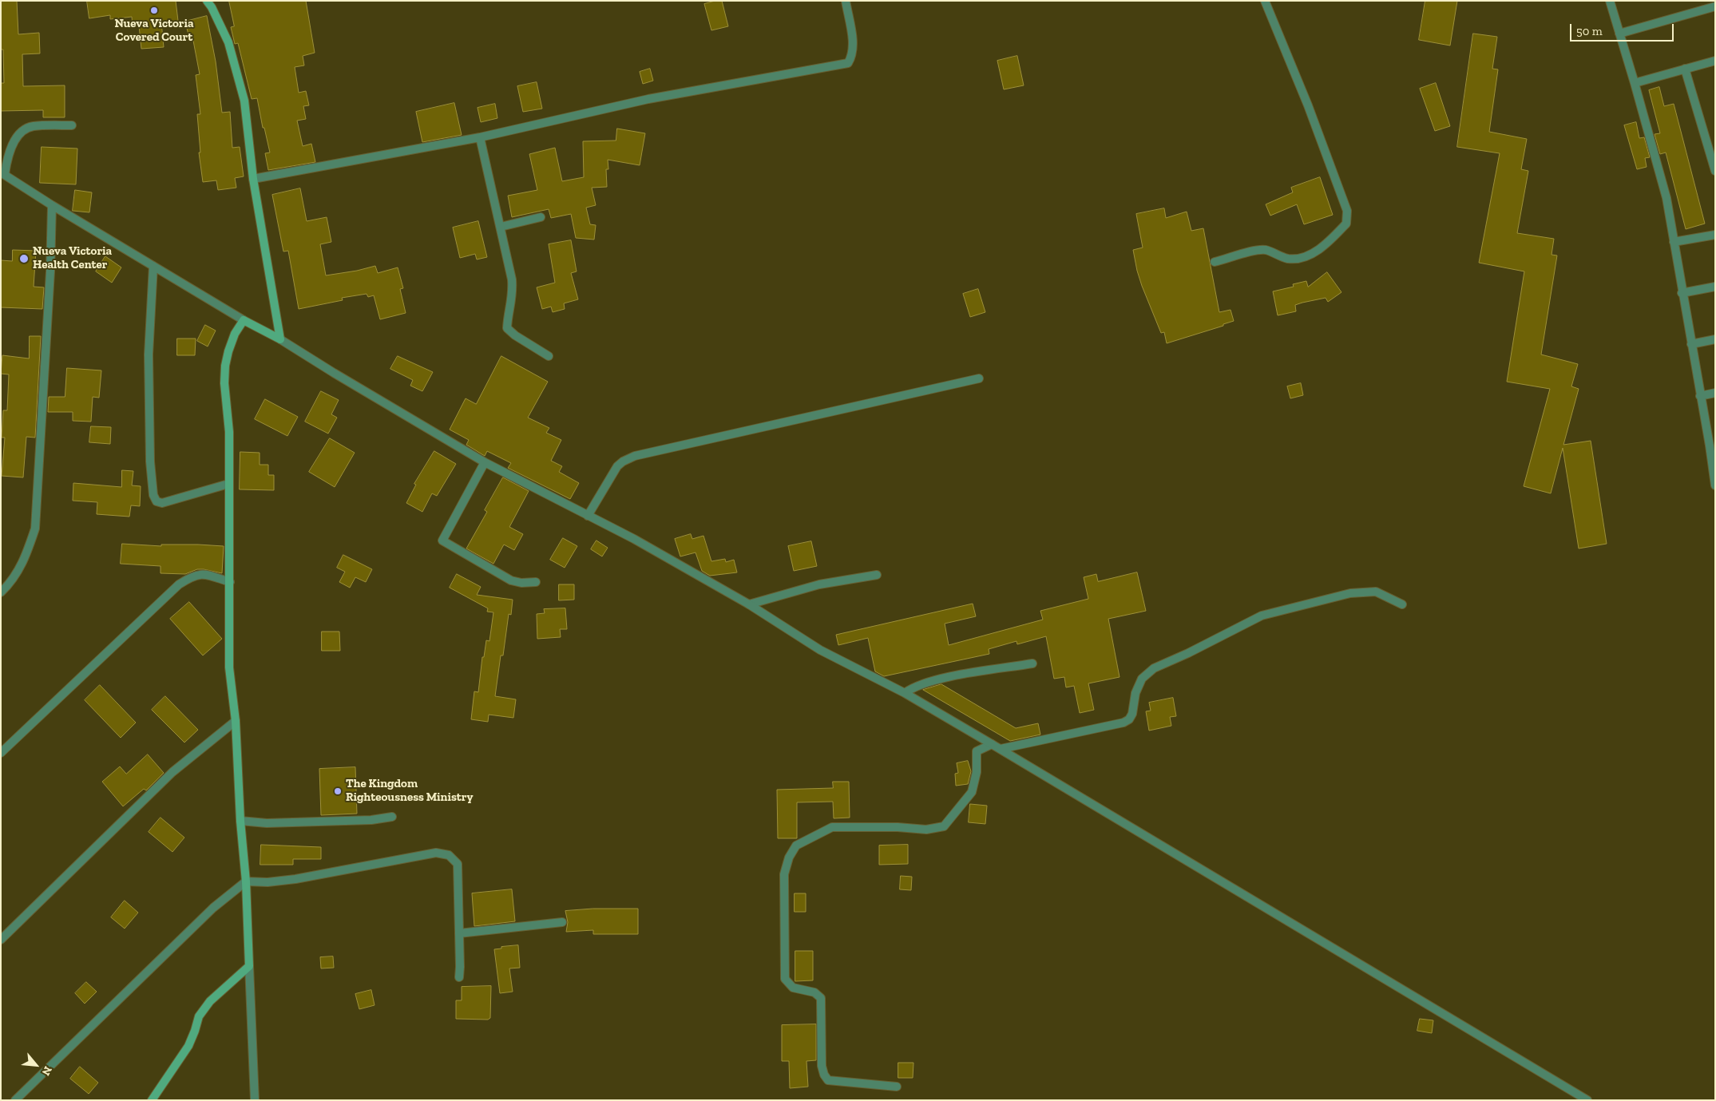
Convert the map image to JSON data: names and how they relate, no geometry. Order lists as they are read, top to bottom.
{
  "places": ["Nueva Victoria Covered Court", "Nueva Victoria Health Center", "The Kingdom Righteousness Ministry"],
  "scale_bar": "50 m",
  "north": "bottom right"
}
